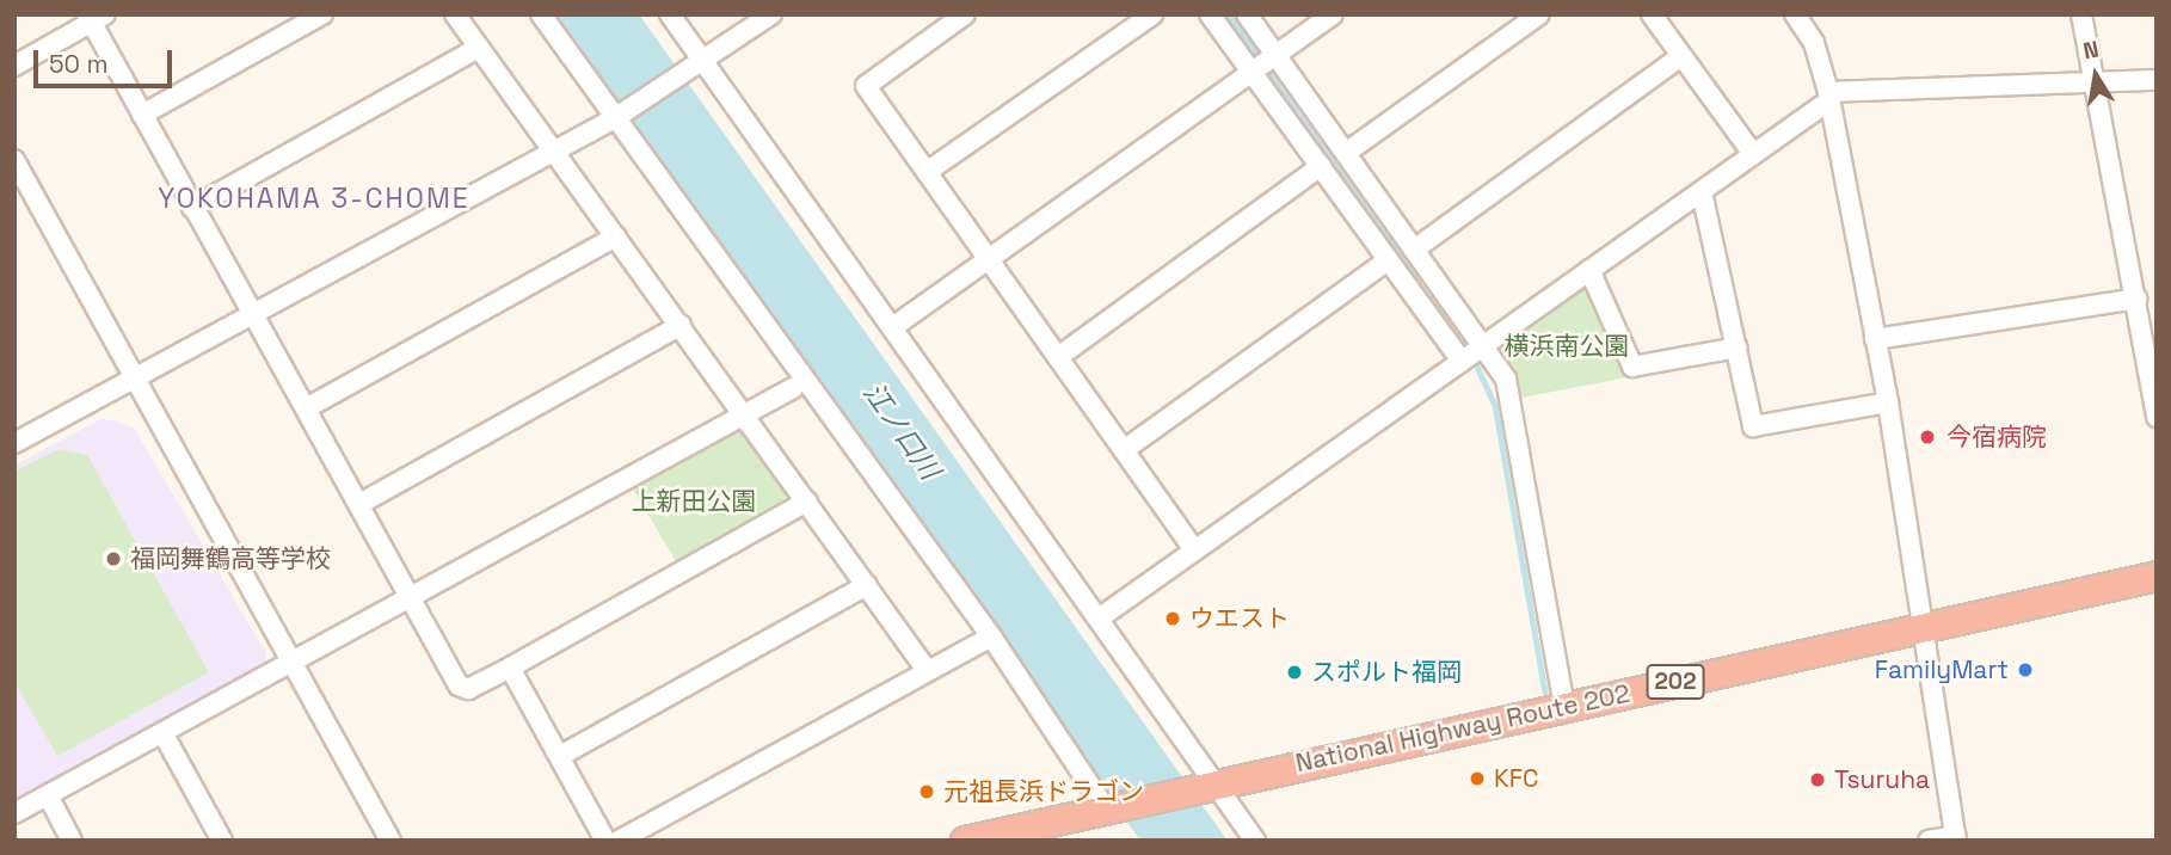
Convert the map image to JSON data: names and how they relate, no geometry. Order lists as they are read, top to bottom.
{
  "streets": {
    "highway": ["202", "National Highway Route 202"]
  },
  "districts": ["YOKOHAMA 3-CHOME"],
  "water": ["江ノ口川"],
  "parks": ["横浜南公園", "上新田公園"],
  "places": [
    "今宿病院",
    "福岡舞鶴高等学校",
    "ウエスト",
    "FamilyMart",
    "スポルト福岡",
    "KFC",
    "Tsuruha",
    "元祖長浜ドラゴン"
  ],
  "scale_bar": "50 m",
  "north": "top"
}
